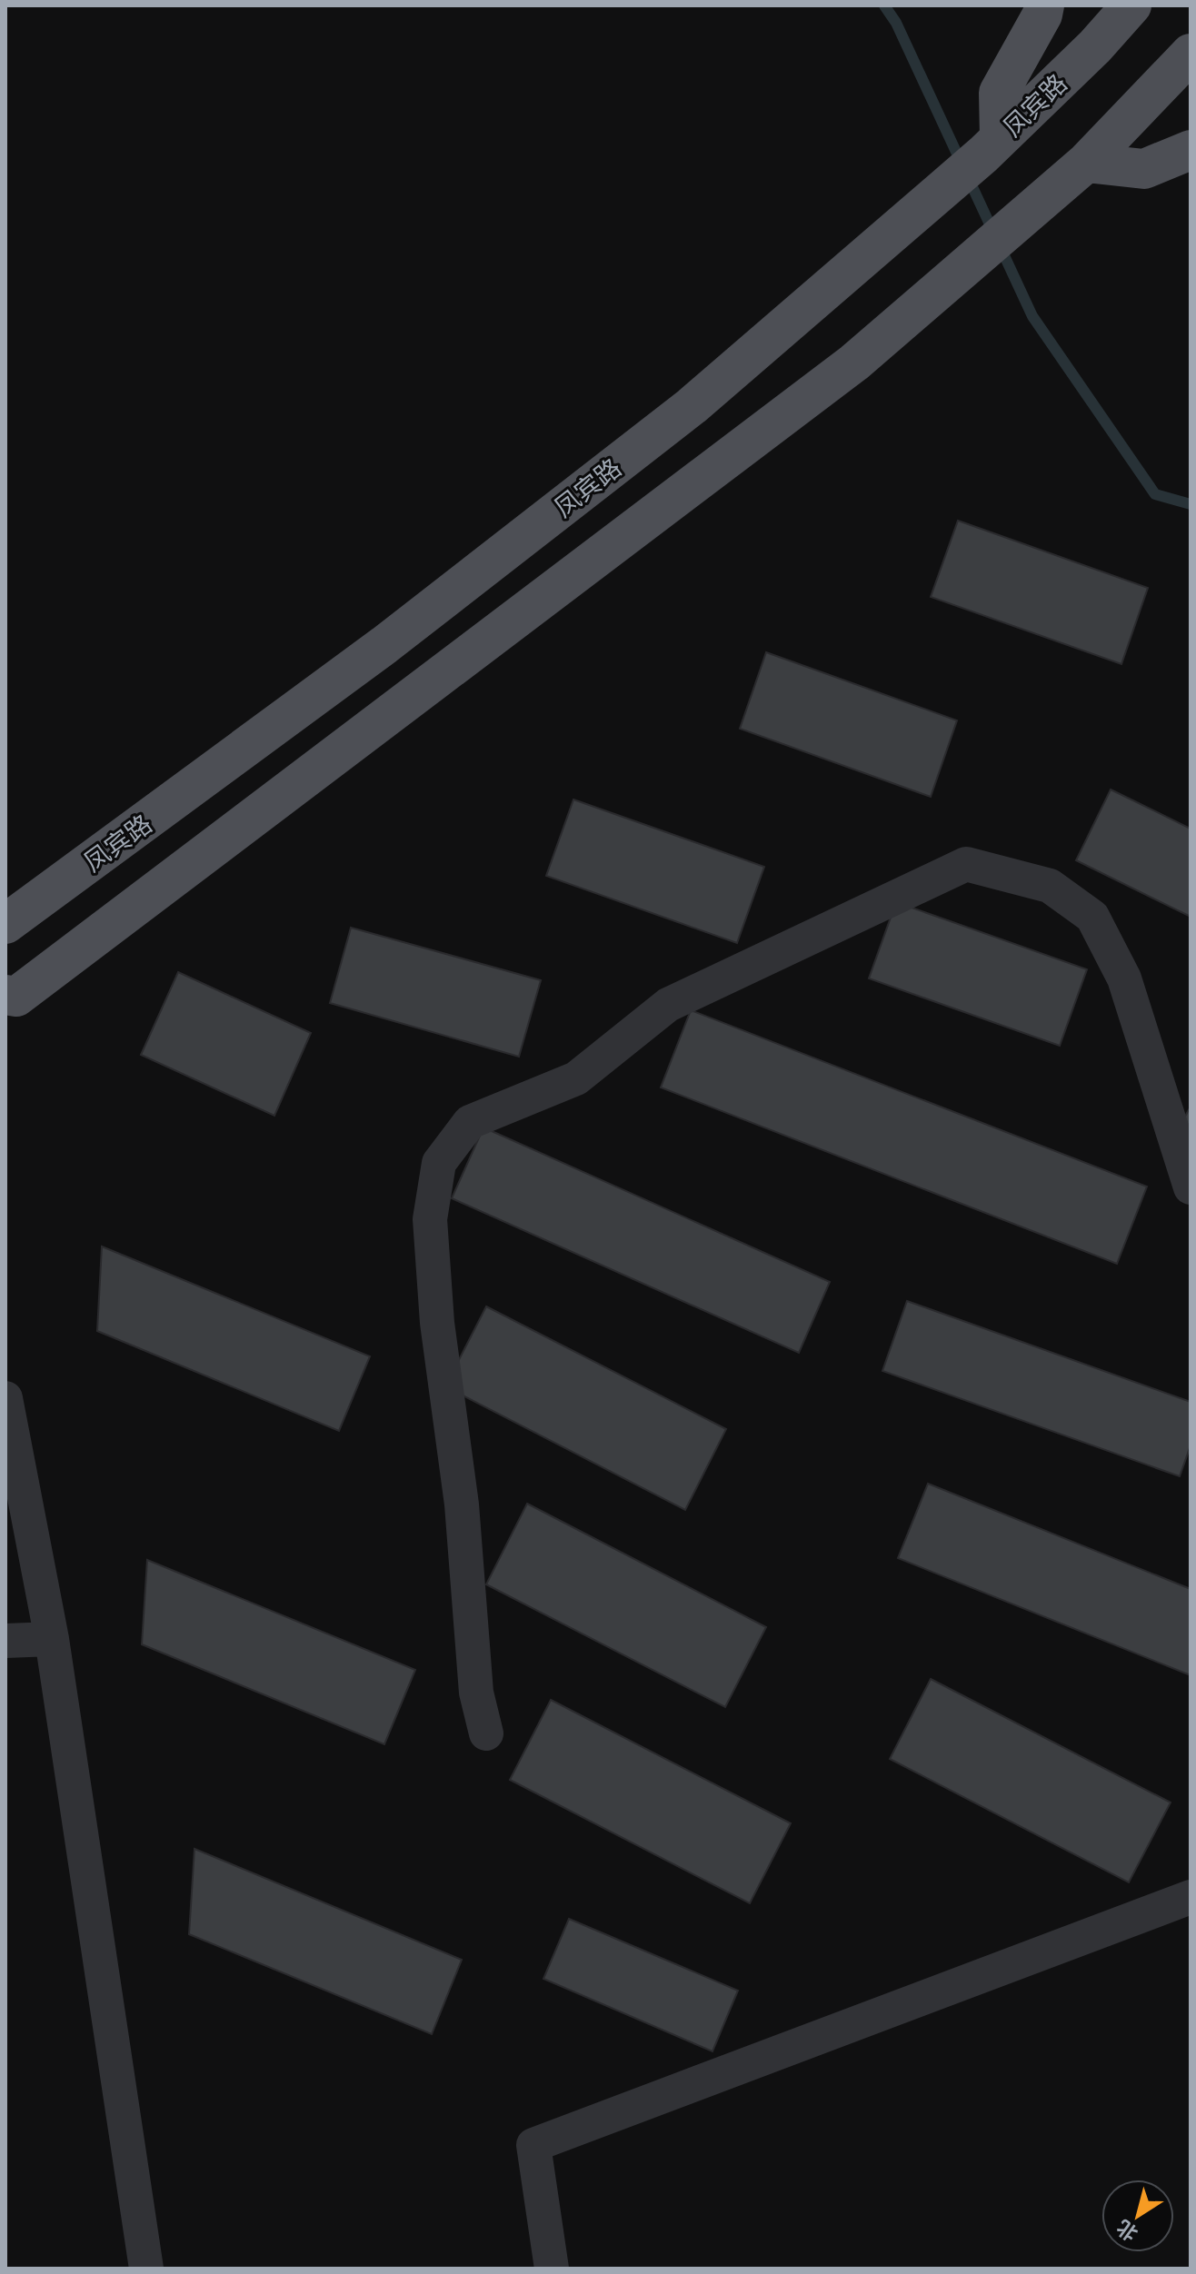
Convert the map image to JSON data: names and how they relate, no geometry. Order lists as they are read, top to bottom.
{
  "streets": {
    "main road": ["凤宾路"]
  },
  "north": "bottom left"
}
